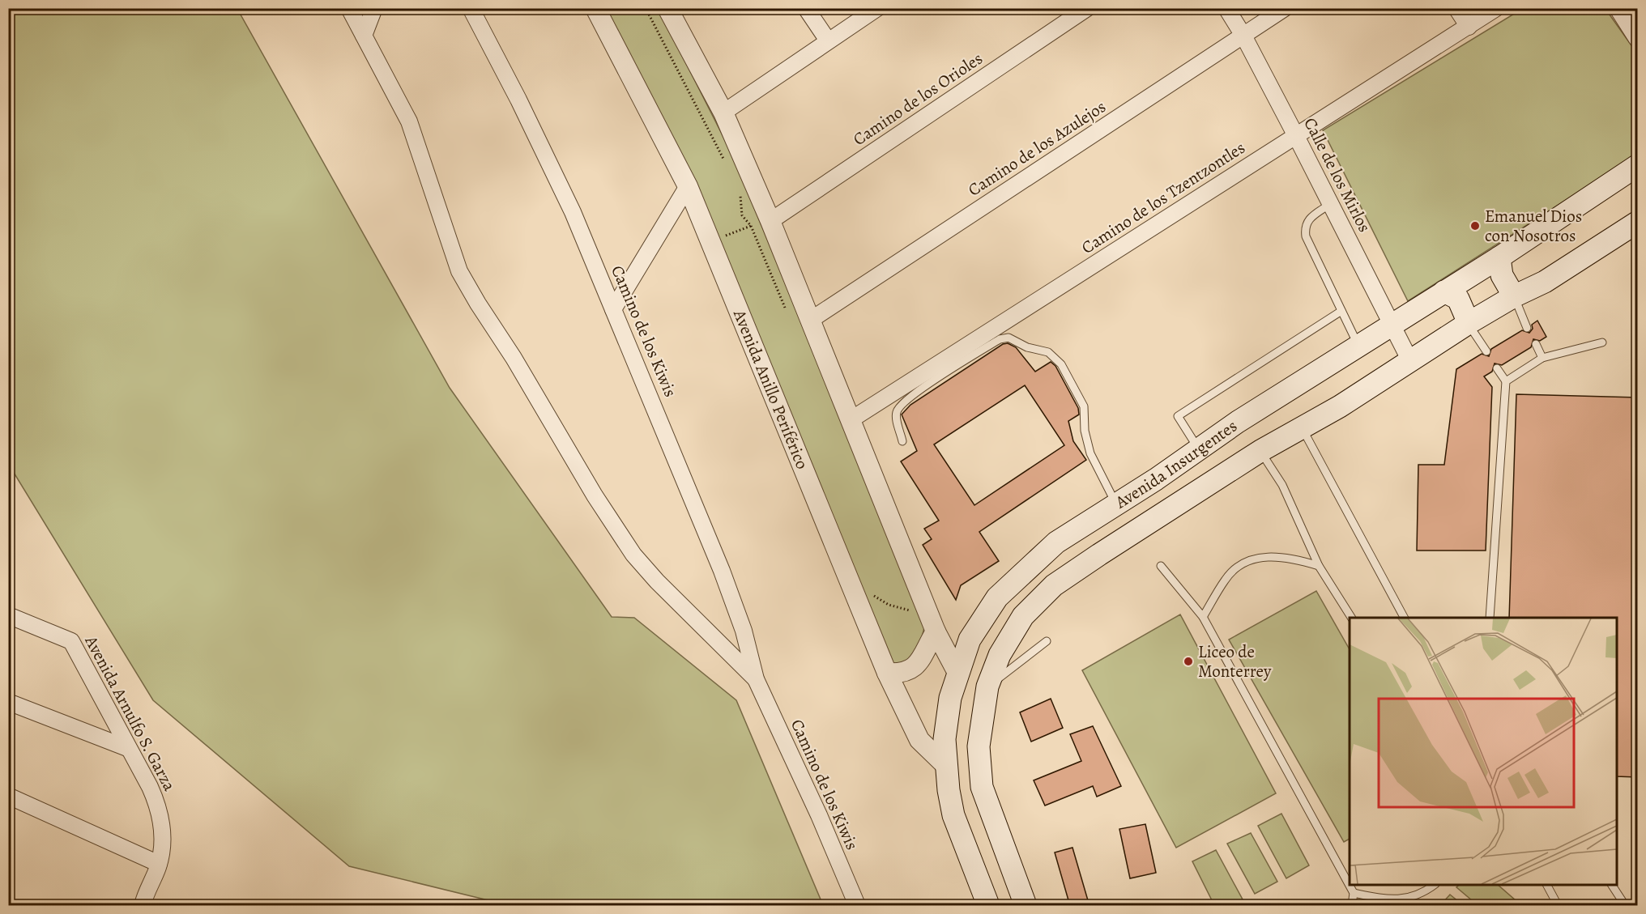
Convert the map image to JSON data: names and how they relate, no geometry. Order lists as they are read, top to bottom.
{
  "streets": {
    "main road": ["Avenida Insurgentes"],
    "street": [
      "Camino de los Orioles",
      "Camino de los Azulejos",
      "Calle de los Mirlos",
      "Camino de los Tzentzontles",
      "Camino de los Kiwis",
      "Avenida Anillo Periférico",
      "Avenida Arnulfo S. Garza"
    ]
  },
  "crossings": [
    ["Camino de los Azulejos", "Calle de los Mirlos"],
    ["Calle de los Mirlos", "Camino de los Tzentzontles"],
    ["Calle de los Mirlos", "Avenida Insurgentes"],
    ["Avenida Anillo Periférico", "Avenida Insurgentes"]
  ],
  "places": ["Emanuel Dios con Nosotros", "Liceo de Monterrey"]
}
